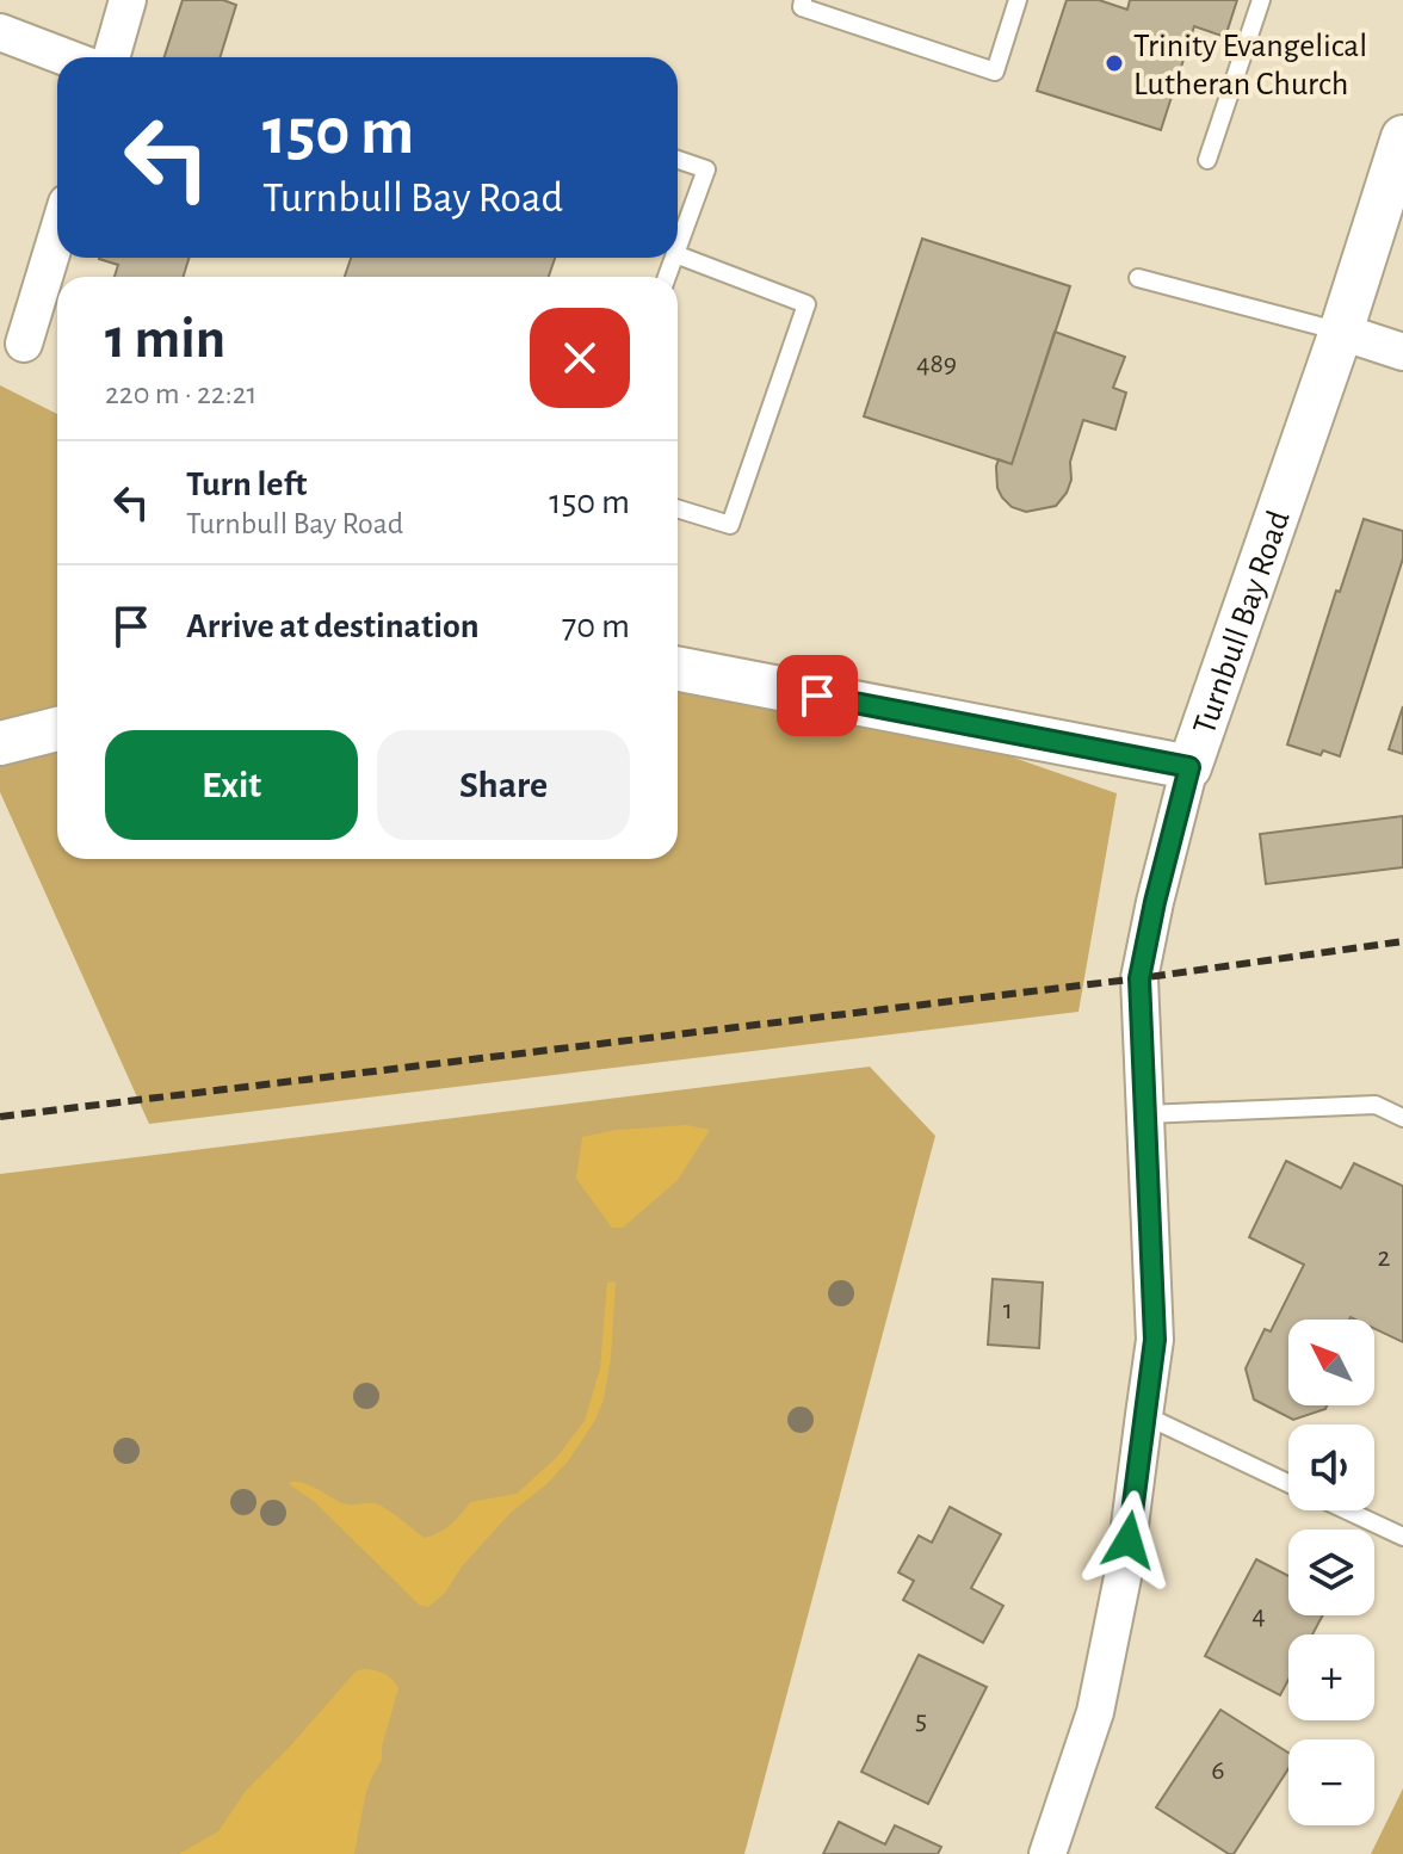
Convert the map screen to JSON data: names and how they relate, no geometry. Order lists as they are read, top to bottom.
{
  "streets": {
    "street": ["Turnbull Bay Road"]
  },
  "places": ["Trinity Evangelical Lutheran Church"],
  "house_numbers": [
    "489",
    "2",
    "1",
    "4",
    "5",
    "6"
  ],
  "north": "top left",
  "page": {
    "turn": ["150 m", "Turnbull Bay Road"],
    "heading": ["1 min", "220 m · 22:21"],
    "list": [
      {
        "name": "Turn left",
        "note": "Turnbull Bay Road",
        "value": "150 m"
      },
      {
        "name": "Arrive at destination",
        "value": "70 m"
      }
    ],
    "buttons": ["Exit", "Share"],
    "map_buttons": ["+", "−"]
  }
}
